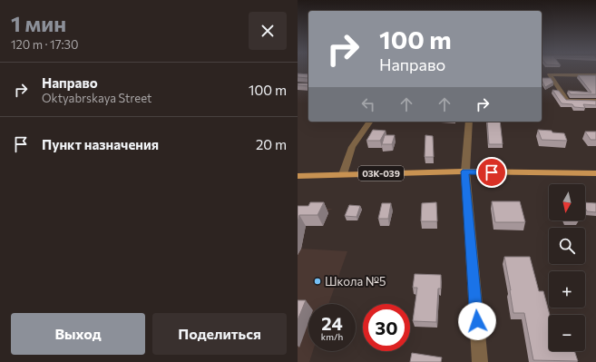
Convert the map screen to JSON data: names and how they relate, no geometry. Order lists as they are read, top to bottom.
{
  "streets": {
    "main road": ["03К-039"]
  },
  "places": ["Школа №5"],
  "north": "bottom",
  "page": {
    "heading": ["1 мин", "120 m · 17:30"],
    "turn": ["100 m", "Направо"],
    "list": [
      {
        "name": "Направо",
        "note": "Oktyabrskaya Street",
        "value": "100 m"
      },
      {
        "name": "Пункт назначения",
        "value": "20 m"
      }
    ],
    "map_buttons": ["+", "−"],
    "speed": "24 km/h",
    "limit": "30",
    "buttons": ["Выход", "Поделиться"]
  }
}
